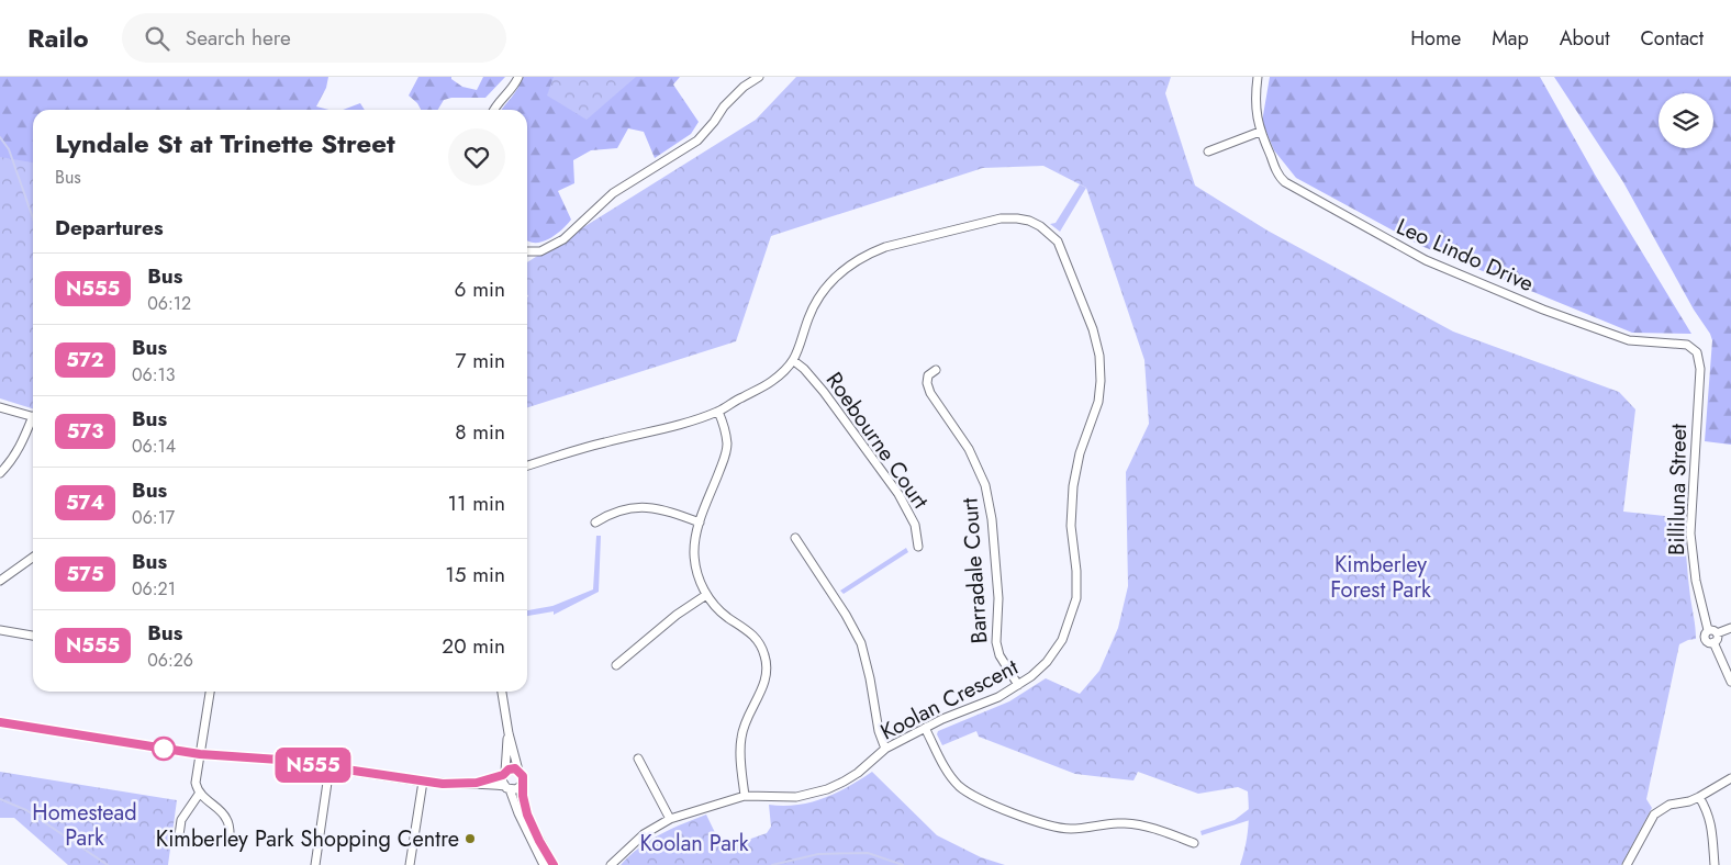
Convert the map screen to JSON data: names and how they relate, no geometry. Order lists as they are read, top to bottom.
{
  "streets": {
    "street": [
      "Leo Lindo Drive",
      "Roebourne Court",
      "Billiluna Street",
      "Barradale Court",
      "Koolan Crescent"
    ]
  },
  "crossings": [
    ["Leo Lindo Drive", "Billiluna Street"],
    ["Roebourne Court", "Koolan Crescent"],
    ["Barradale Court", "Koolan Crescent"]
  ],
  "parks": ["Kimberley Forest Park", "Homestead Park", "Koolan Park"],
  "places": ["Kimberley Park Shopping Centre"],
  "lines": ["bus line N555"],
  "page": {
    "header": "Railo",
    "search": "Search here",
    "nav": [
      "Home",
      "Map",
      "About",
      "Contact"
    ],
    "on_map": "N555",
    "heading": [
      ["Lyndale St at Trinette Street", "Bus"],
      "Departures"
    ],
    "list": [
      {
        "mark": "N555",
        "name": "Bus",
        "note": "06:12",
        "value": "6 min"
      },
      {
        "mark": "572",
        "name": "Bus",
        "note": "06:13",
        "value": "7 min"
      },
      {
        "mark": "573",
        "name": "Bus",
        "note": "06:14",
        "value": "8 min"
      },
      {
        "mark": "574",
        "name": "Bus",
        "note": "06:17",
        "value": "11 min"
      },
      {
        "mark": "575",
        "name": "Bus",
        "note": "06:21",
        "value": "15 min"
      },
      {
        "mark": "N555",
        "name": "Bus",
        "note": "06:26",
        "value": "20 min"
      }
    ]
  }
}
